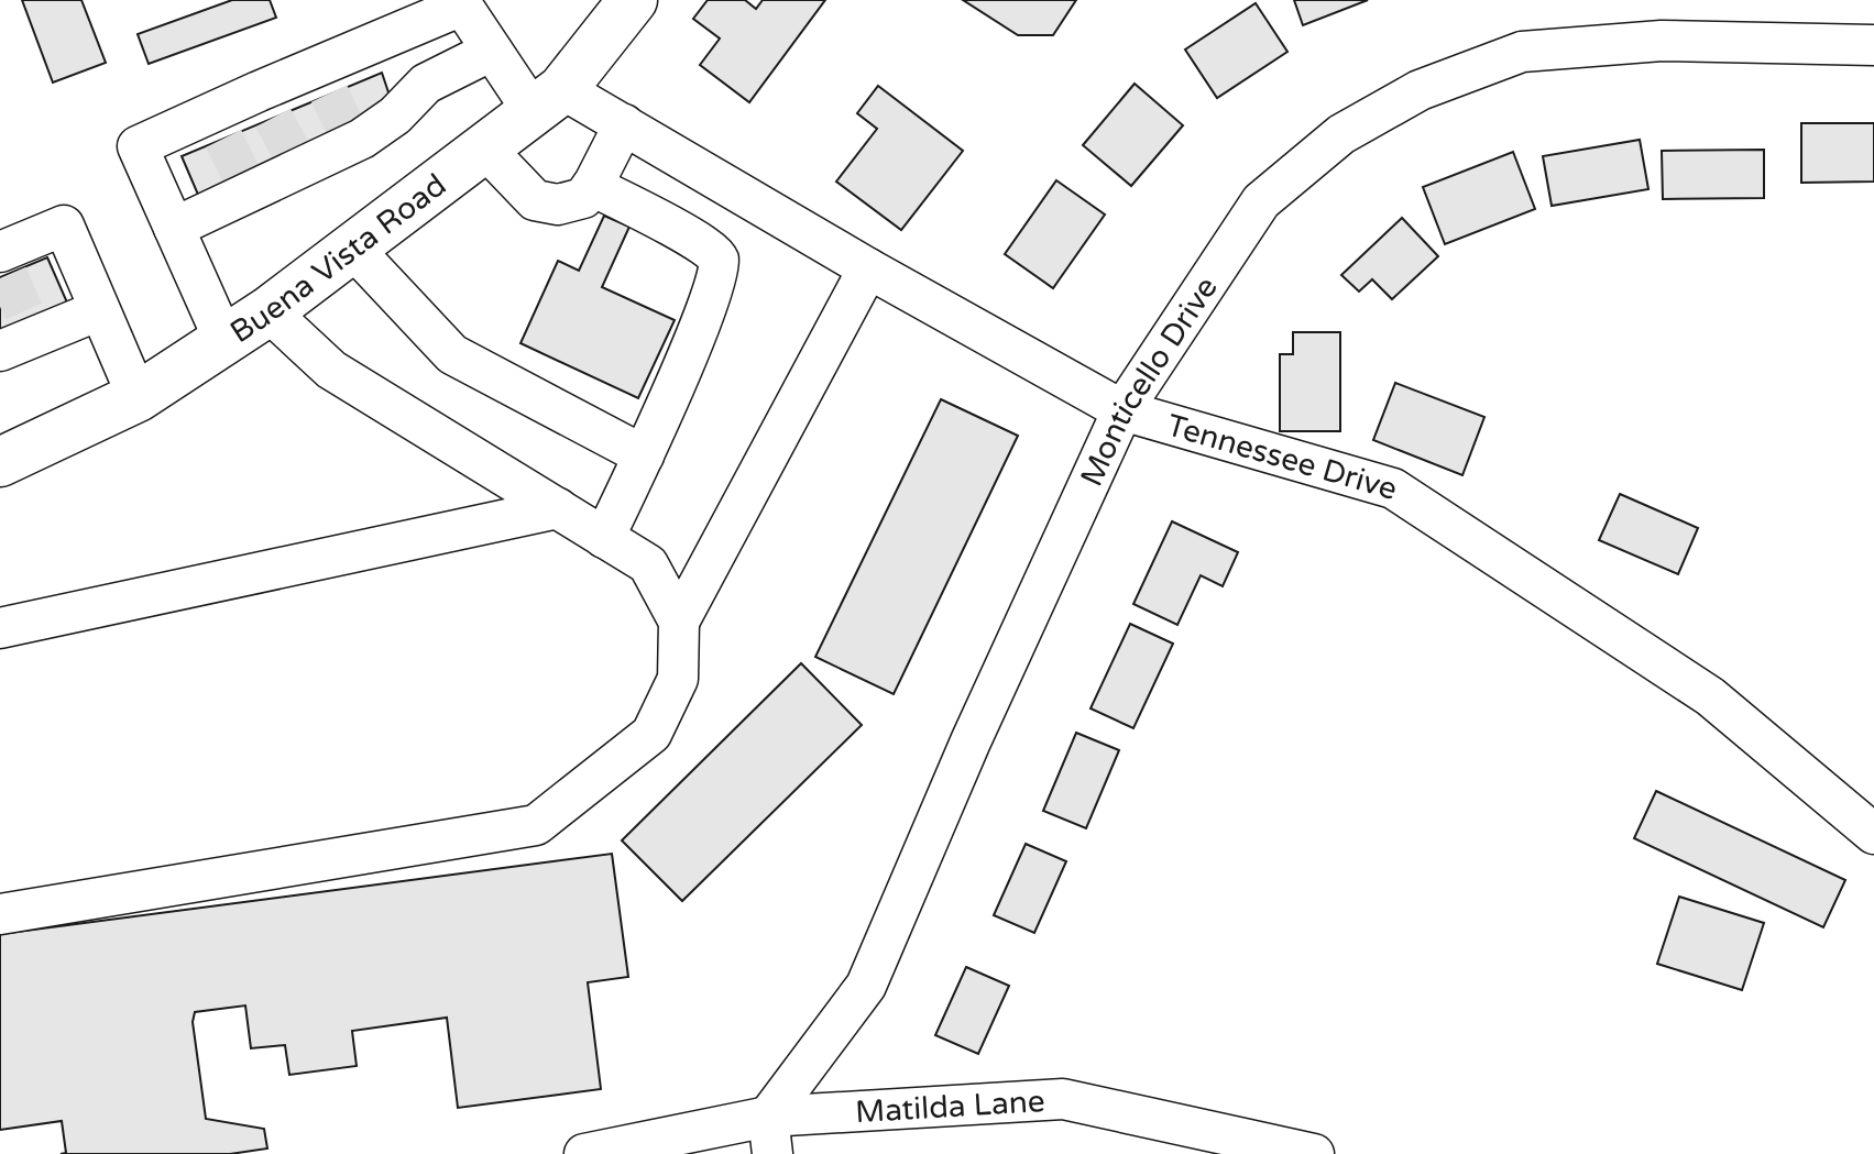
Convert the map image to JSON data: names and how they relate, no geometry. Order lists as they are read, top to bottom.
{
  "streets": {
    "main road": ["Buena Vista Road"],
    "street": ["Monticello Drive", "Tennessee Drive", "Matilda Lane"]
  },
  "crossings": [
    ["Buena Vista Road", "Tennessee Drive"],
    ["Monticello Drive", "Tennessee Drive"],
    ["Monticello Drive", "Matilda Lane"]
  ]
}
